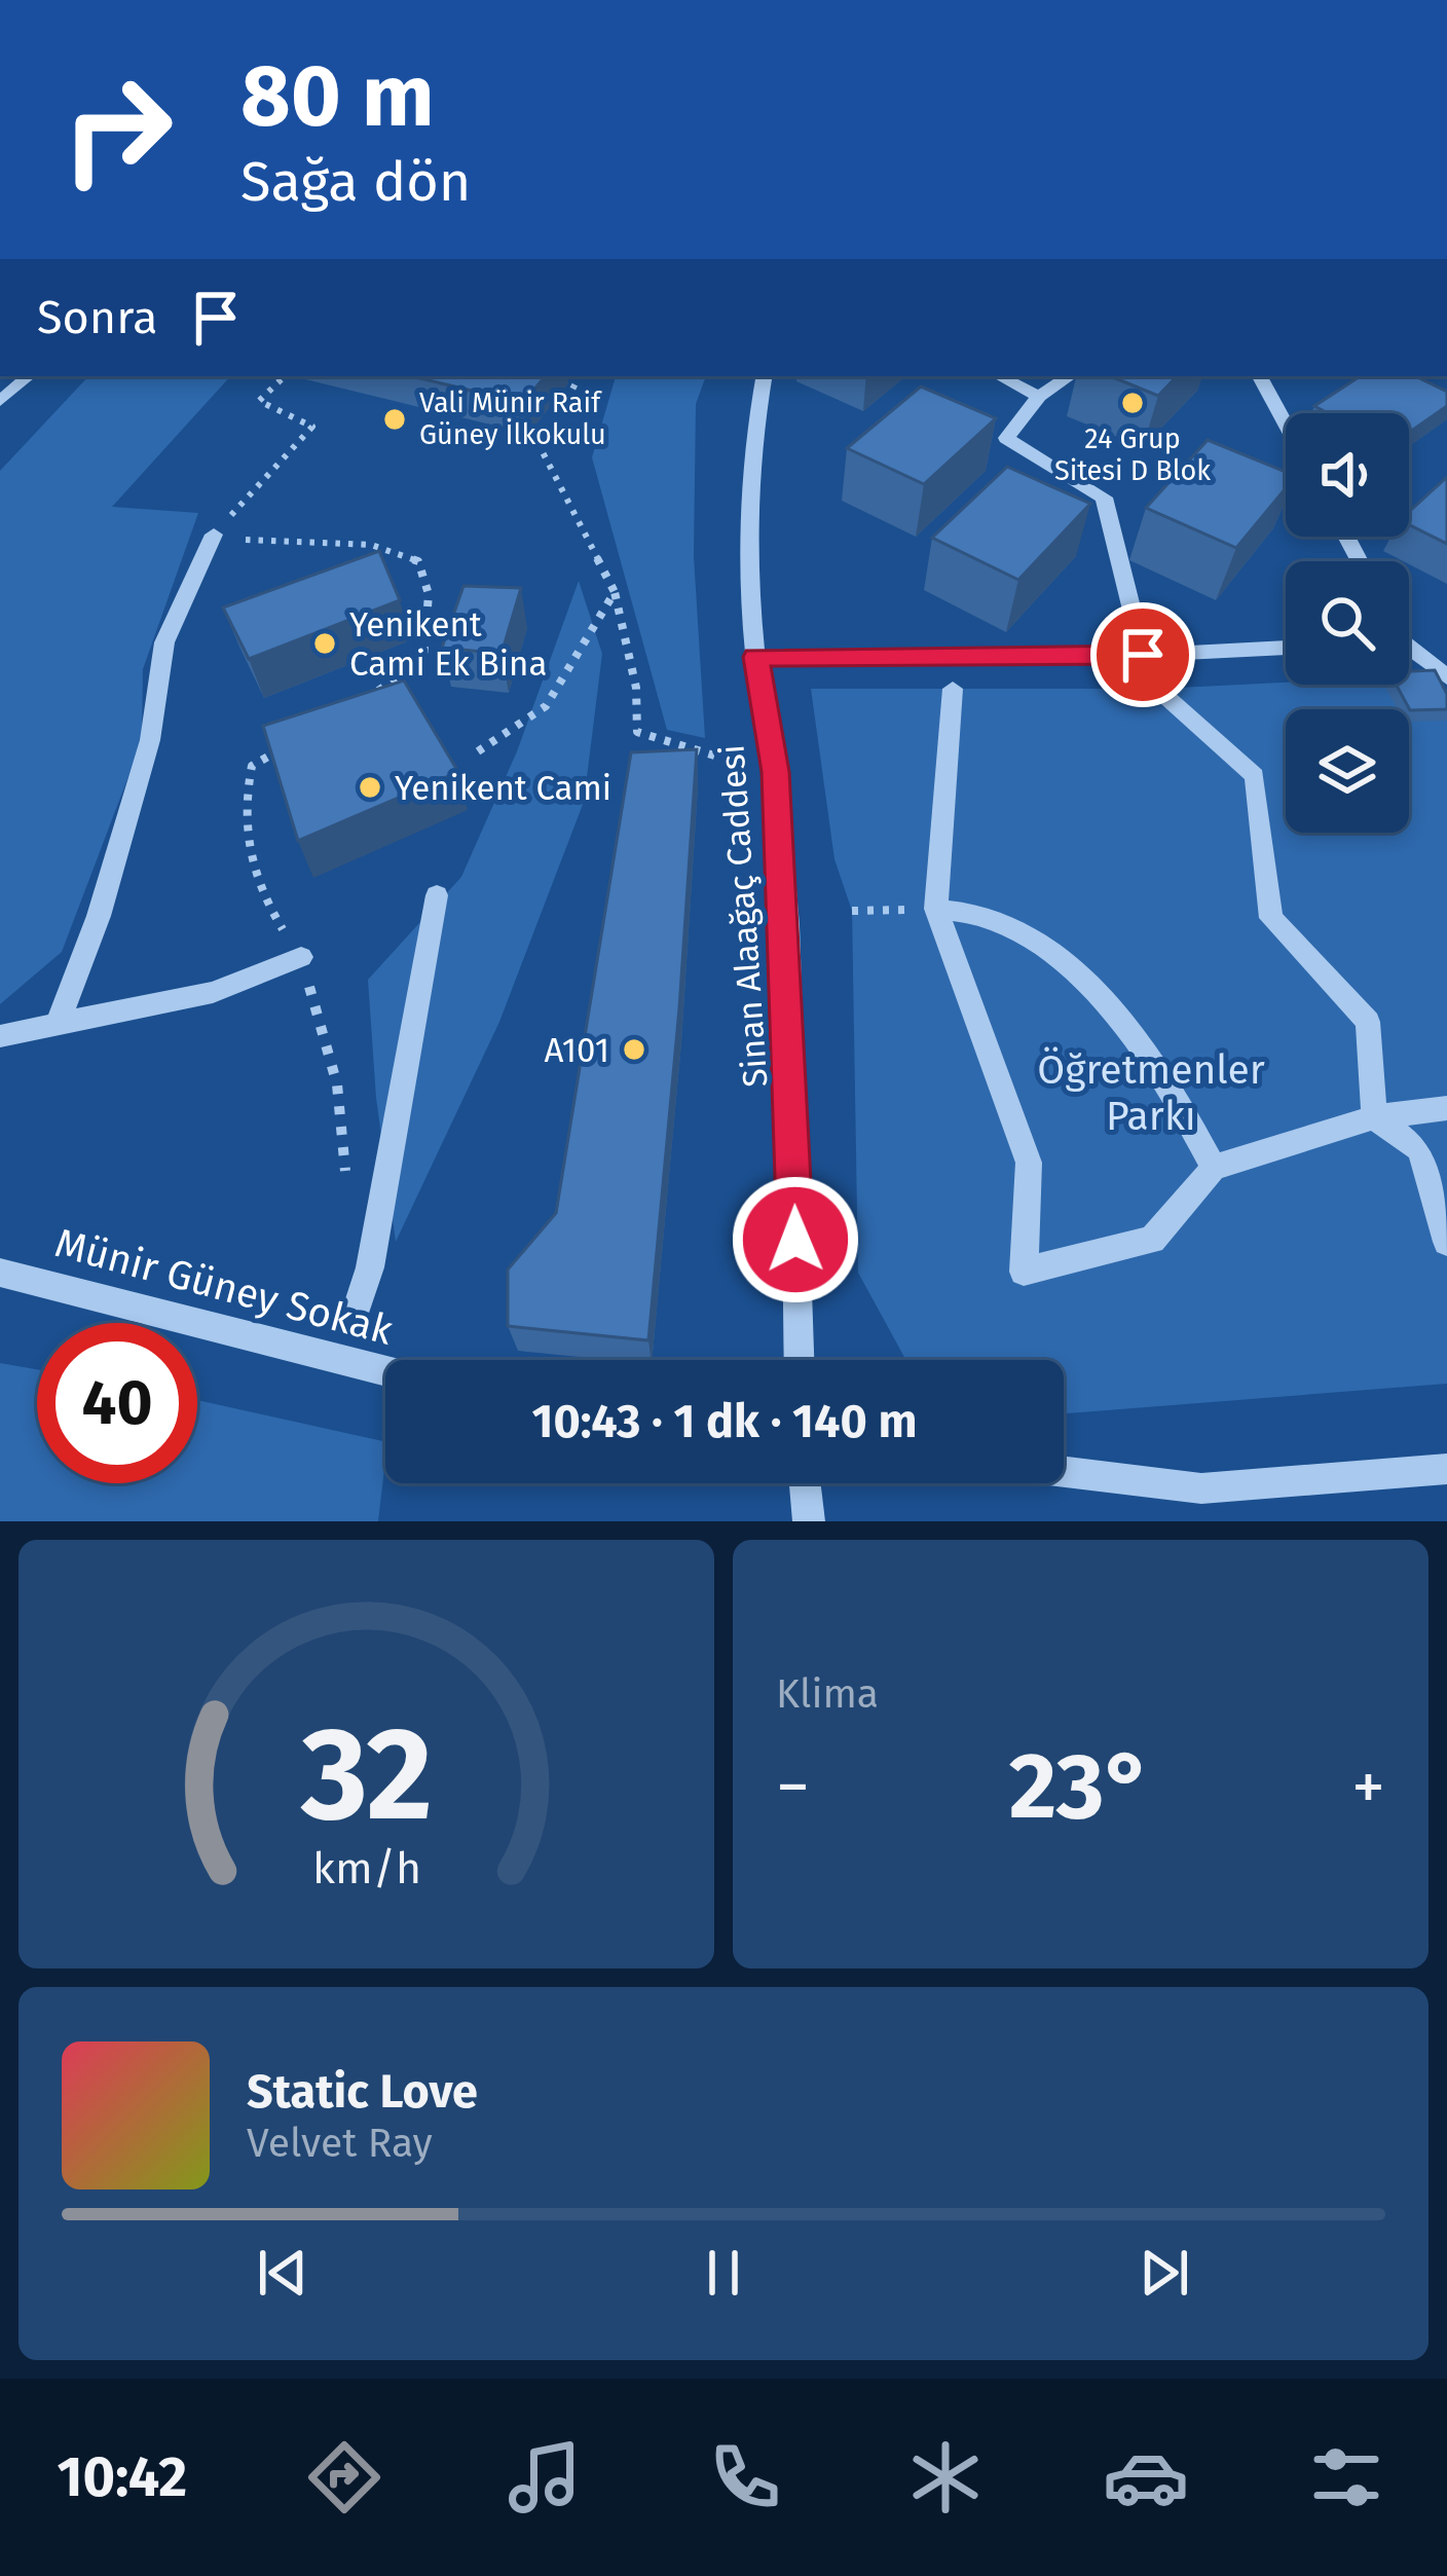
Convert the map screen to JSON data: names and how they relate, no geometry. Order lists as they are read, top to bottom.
{
  "streets": {
    "street": ["Sinan Alaağaç Caddesi", "Münir Güney Sokak"]
  },
  "parks": ["Öğretmenler Parkı"],
  "places": [
    "24 Grup Sitesi D Blok",
    "Vali Münir Raif Güney İlkokulu",
    "Yenikent Cami Ek Bina",
    "Yenikent Cami",
    "A101"
  ],
  "page": {
    "turn": ["80 m", "Sağa dön"],
    "then": "Sonra",
    "limit": "40",
    "trip": "10:43 · 1 dk · 140 m",
    "tile": "Klima",
    "heat": ["−", "23°", "+"],
    "song": ["Static Love", "Velvet Ray"],
    "tabs": "10:42",
    "gauge": ["32", "km/h"]
  }
}
